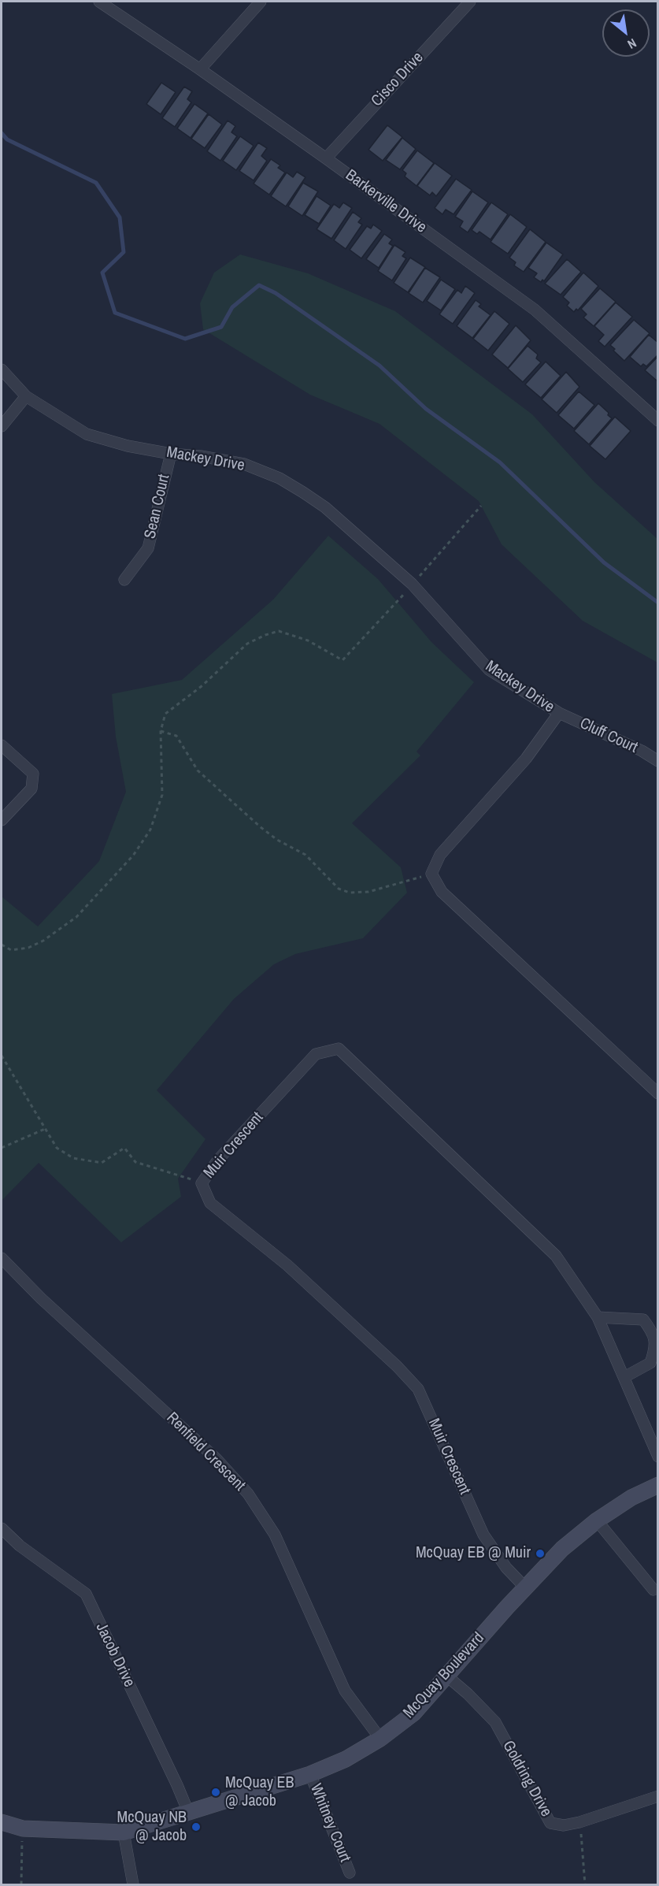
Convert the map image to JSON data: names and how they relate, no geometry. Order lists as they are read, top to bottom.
{
  "streets": {
    "street": [
      "Cisco Drive",
      "Barkerville Drive",
      "Mackey Drive",
      "Sean Court",
      "Cluff Court",
      "Muir Crescent",
      "Renfield Crescent",
      "Jacob Drive",
      "McQuay Boulevard",
      "Goldring Drive",
      "Whitney Court"
    ]
  },
  "crossings": [
    ["Cisco Drive", "Barkerville Drive"],
    ["Mackey Drive", "Sean Court"],
    ["Mackey Drive", "Cluff Court"],
    ["Muir Crescent", "McQuay Boulevard"],
    ["Renfield Crescent", "McQuay Boulevard"],
    ["Jacob Drive", "McQuay Boulevard"],
    ["McQuay Boulevard", "Goldring Drive"],
    ["McQuay Boulevard", "Whitney Court"]
  ],
  "places": ["McQuay EB @ Muir", "McQuay EB @ Jacob", "McQuay NB @ Jacob"],
  "north": "bottom right"
}
